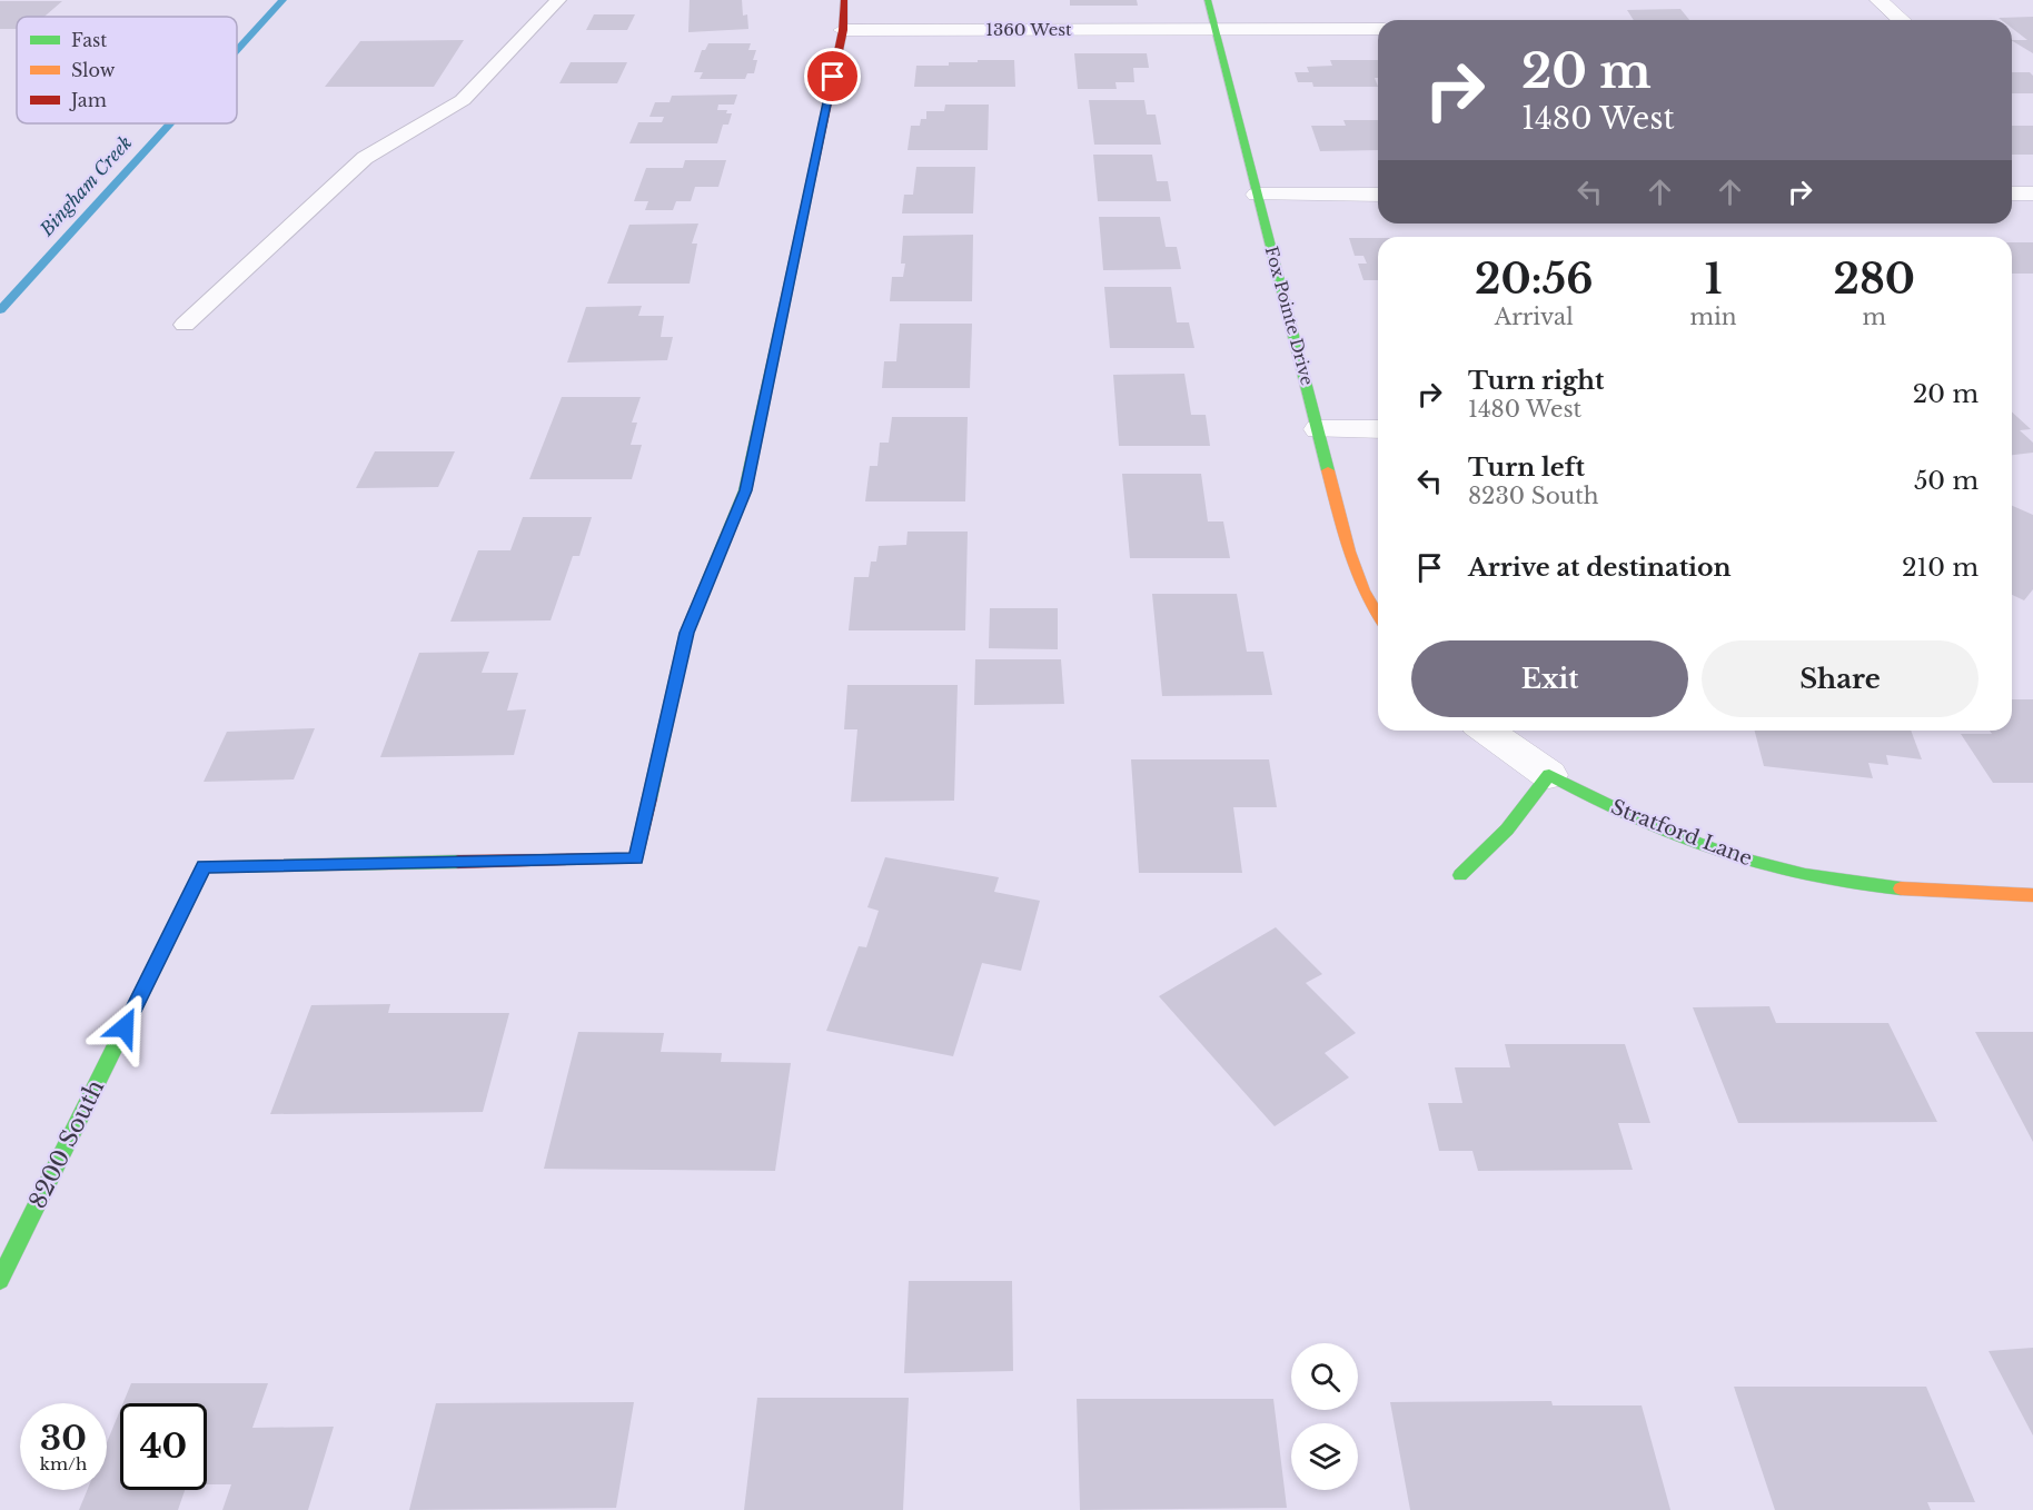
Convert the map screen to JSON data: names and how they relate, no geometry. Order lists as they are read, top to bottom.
{
  "streets": {
    "street": [
      "1360 West",
      "Fox Pointe Drive",
      "Stratford Lane",
      "8200 South"
    ]
  },
  "crossings": [
    ["1360 West", "Fox Pointe Drive"],
    ["1360 West", "8200 South"]
  ],
  "water": ["Bingham Creek"],
  "legend": ["Fast", "Slow", "Jam"],
  "page": {
    "turn": ["20 m", "1480 West"],
    "eta": [
      "20:56",
      "Arrival",
      "1",
      "min",
      "280",
      "m"
    ],
    "list": [
      {
        "name": "Turn right",
        "note": "1480 West",
        "value": "20 m"
      },
      {
        "name": "Turn left",
        "note": "8230 South",
        "value": "50 m"
      },
      {
        "name": "Arrive at destination",
        "value": "210 m"
      }
    ],
    "buttons": ["Exit", "Share"],
    "speed": "30 km/h",
    "limit": "40"
  }
}
